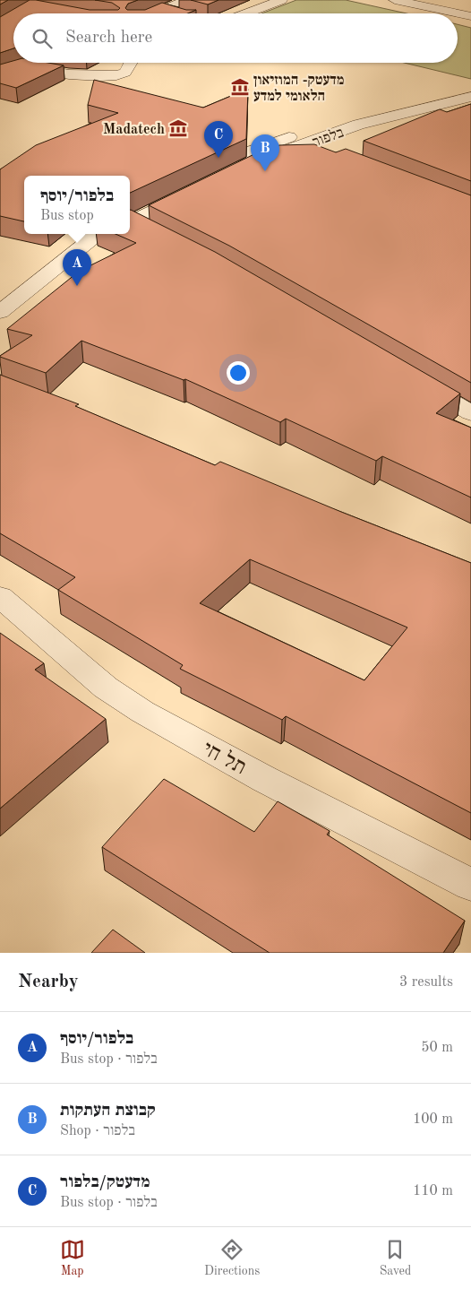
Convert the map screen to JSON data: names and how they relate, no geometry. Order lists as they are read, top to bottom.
{
  "streets": {
    "street": ["בלפור", "תל חי"]
  },
  "places": {
    "museum": ["מדעטק- המוזיאון הלאומי למדע", "Madatech"]
  },
  "page": {
    "search": "Search here",
    "pins": ["C", "B", "A"],
    "popup": ["בלפור/יוסף", "Bus stop"],
    "heading": ["Nearby", "3 results"],
    "list": [
      {
        "mark": "A",
        "name": "בלפור/יוסף",
        "note": "Bus stop · בלפור",
        "value": "50 m"
      },
      {
        "mark": "B",
        "name": "קבוצת העתקות",
        "note": "Shop · בלפור",
        "value": "100 m"
      },
      {
        "mark": "C",
        "name": "מדעטק/בלפור",
        "note": "Bus stop · בלפור",
        "value": "110 m"
      }
    ],
    "nav": ["Map", "Directions", "Saved"]
  }
}
